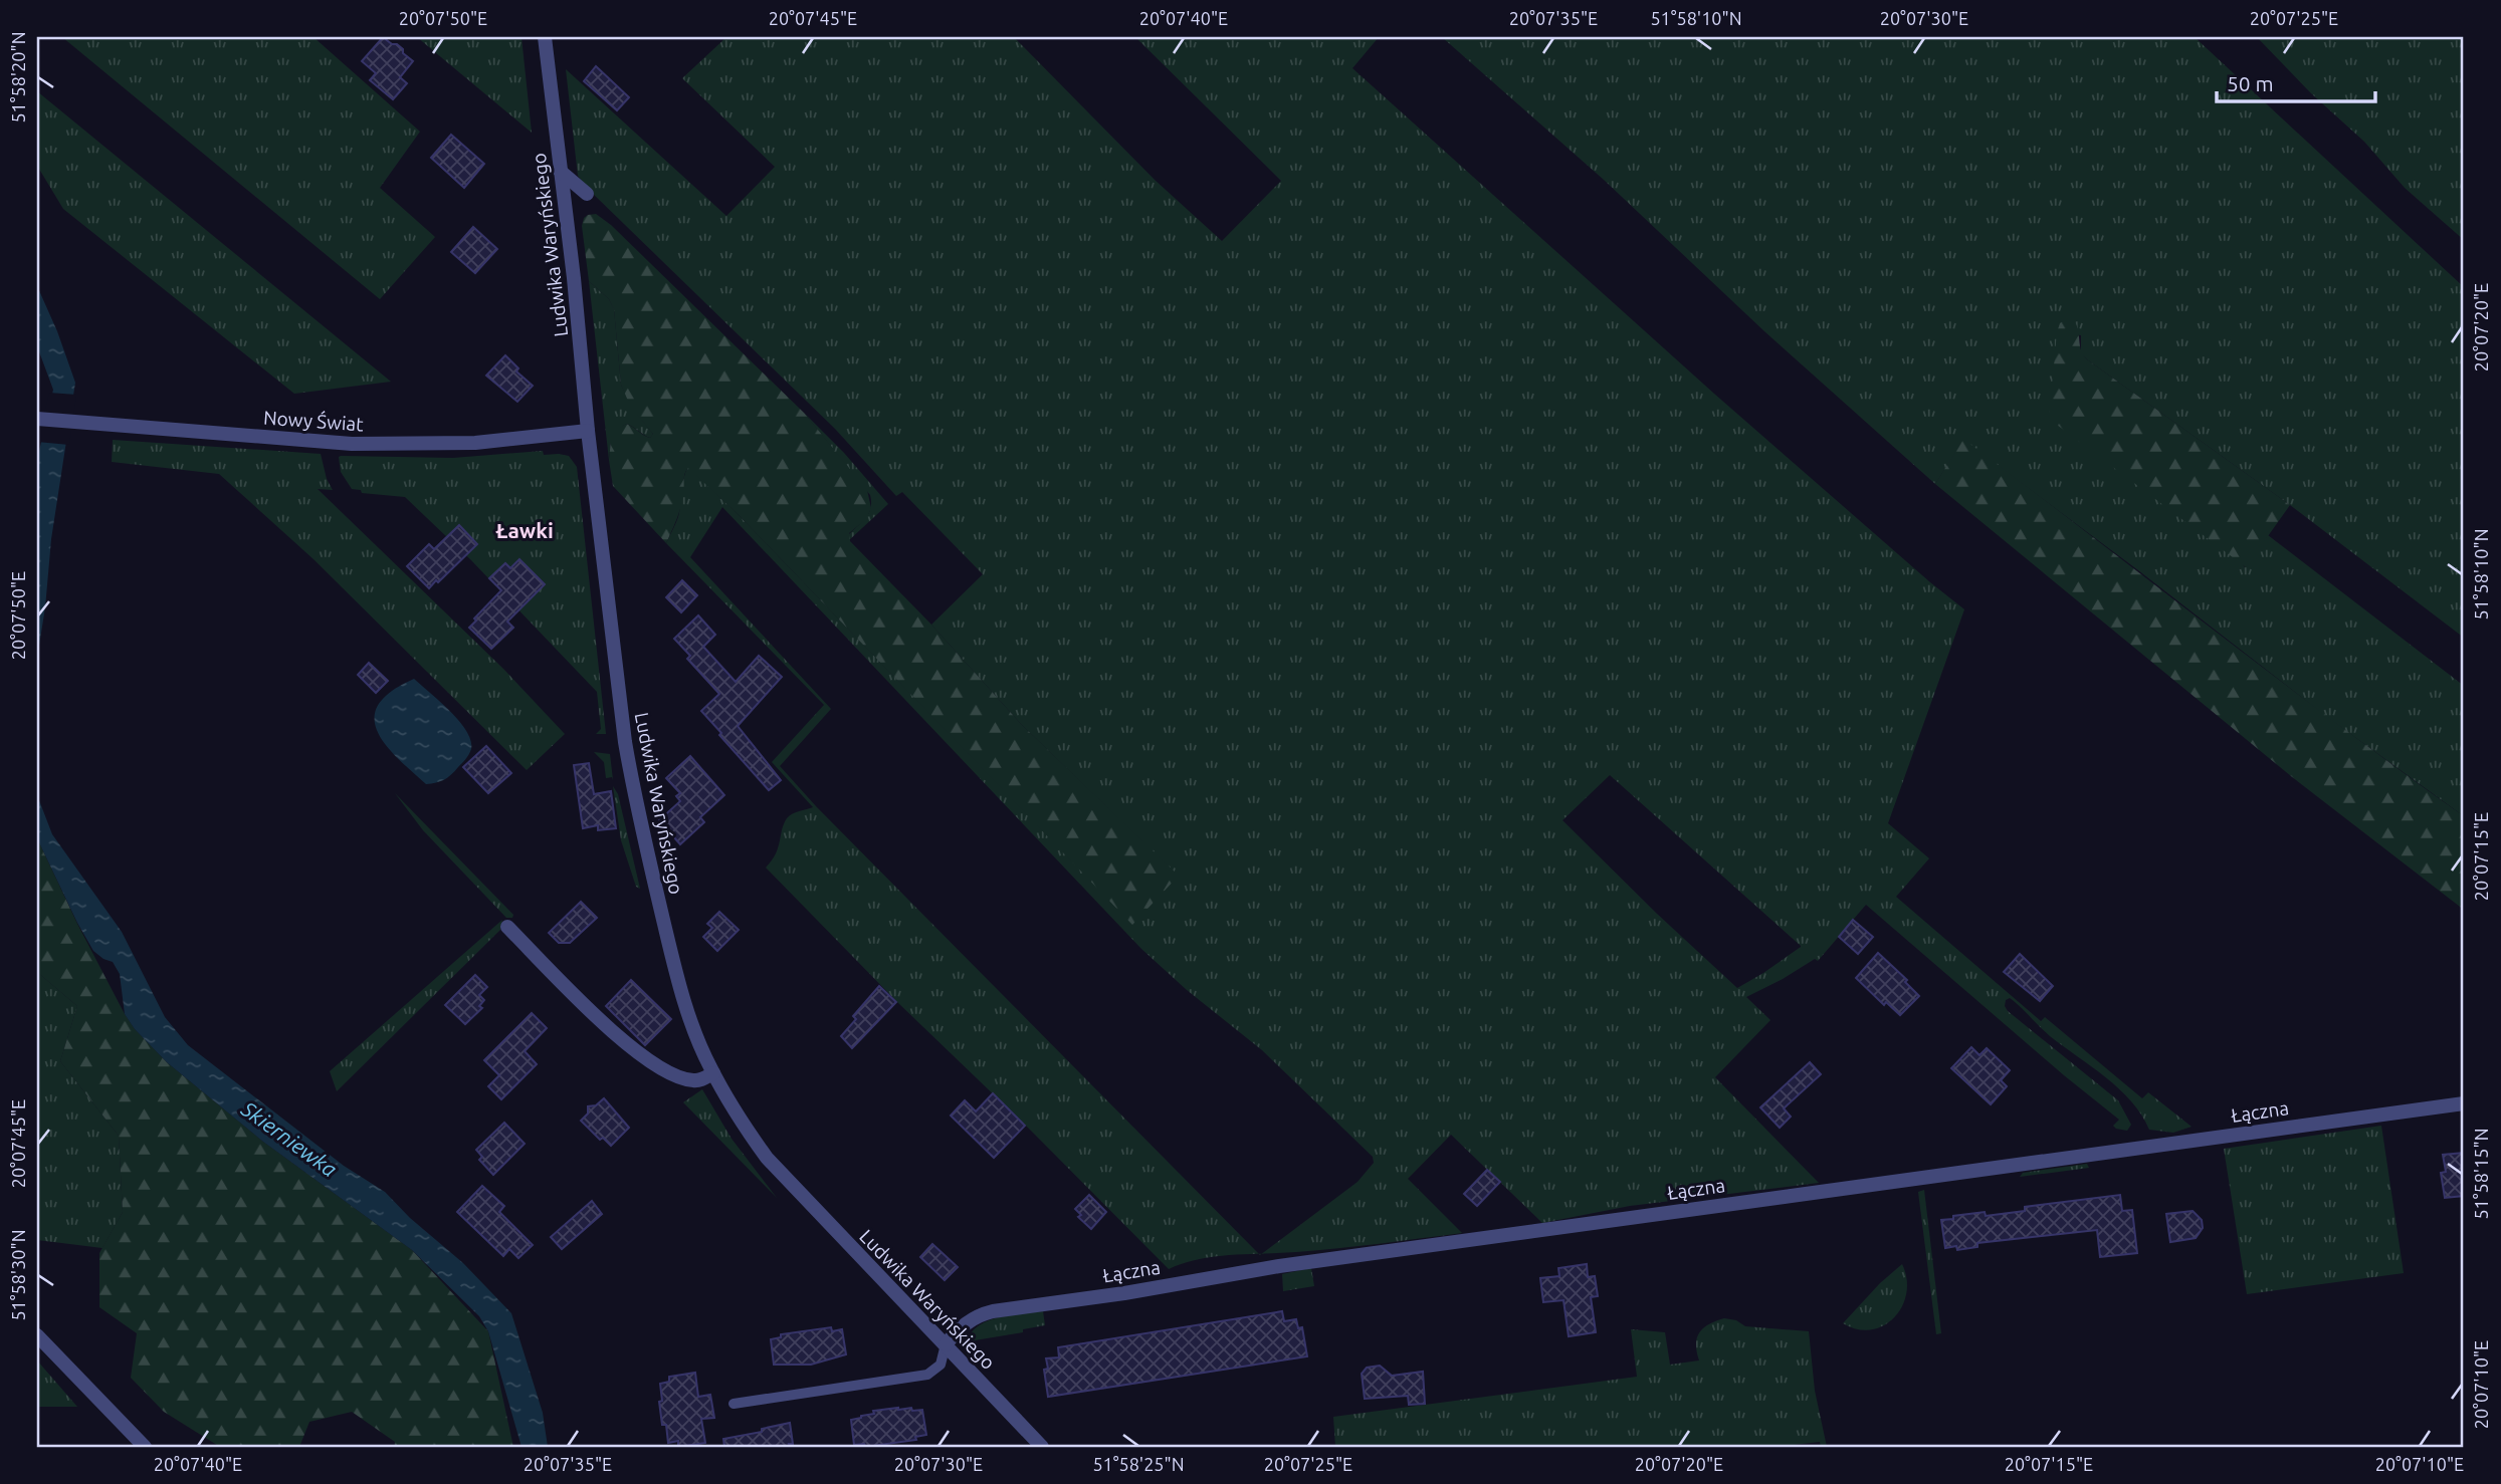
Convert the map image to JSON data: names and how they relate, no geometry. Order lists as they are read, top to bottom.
{
  "streets": {
    "street": ["Ludwika Waryńskiego", "Nowy Świat", "Łączna"]
  },
  "crossings": [
    ["Ludwika Waryńskiego", "Nowy Świat"],
    ["Ludwika Waryńskiego", "Łączna"]
  ],
  "districts": ["Ławki"],
  "water": ["Skierniewka"],
  "scale_bar": "50 m",
  "coordinates": [
    "20°07'50\"E",
    "20°07'45\"E",
    "20°07'40\"E",
    "20°07'35\"E",
    "51°58'10\"N",
    "20°07'30\"E",
    "20°07'25\"E",
    "51°58'20\"N",
    "20°07'20\"E",
    "20°07'15\"E",
    "51°58'15\"N",
    "51°58'30\"N",
    "20°07'10\"E",
    "51°58'25\"N"
  ]
}
